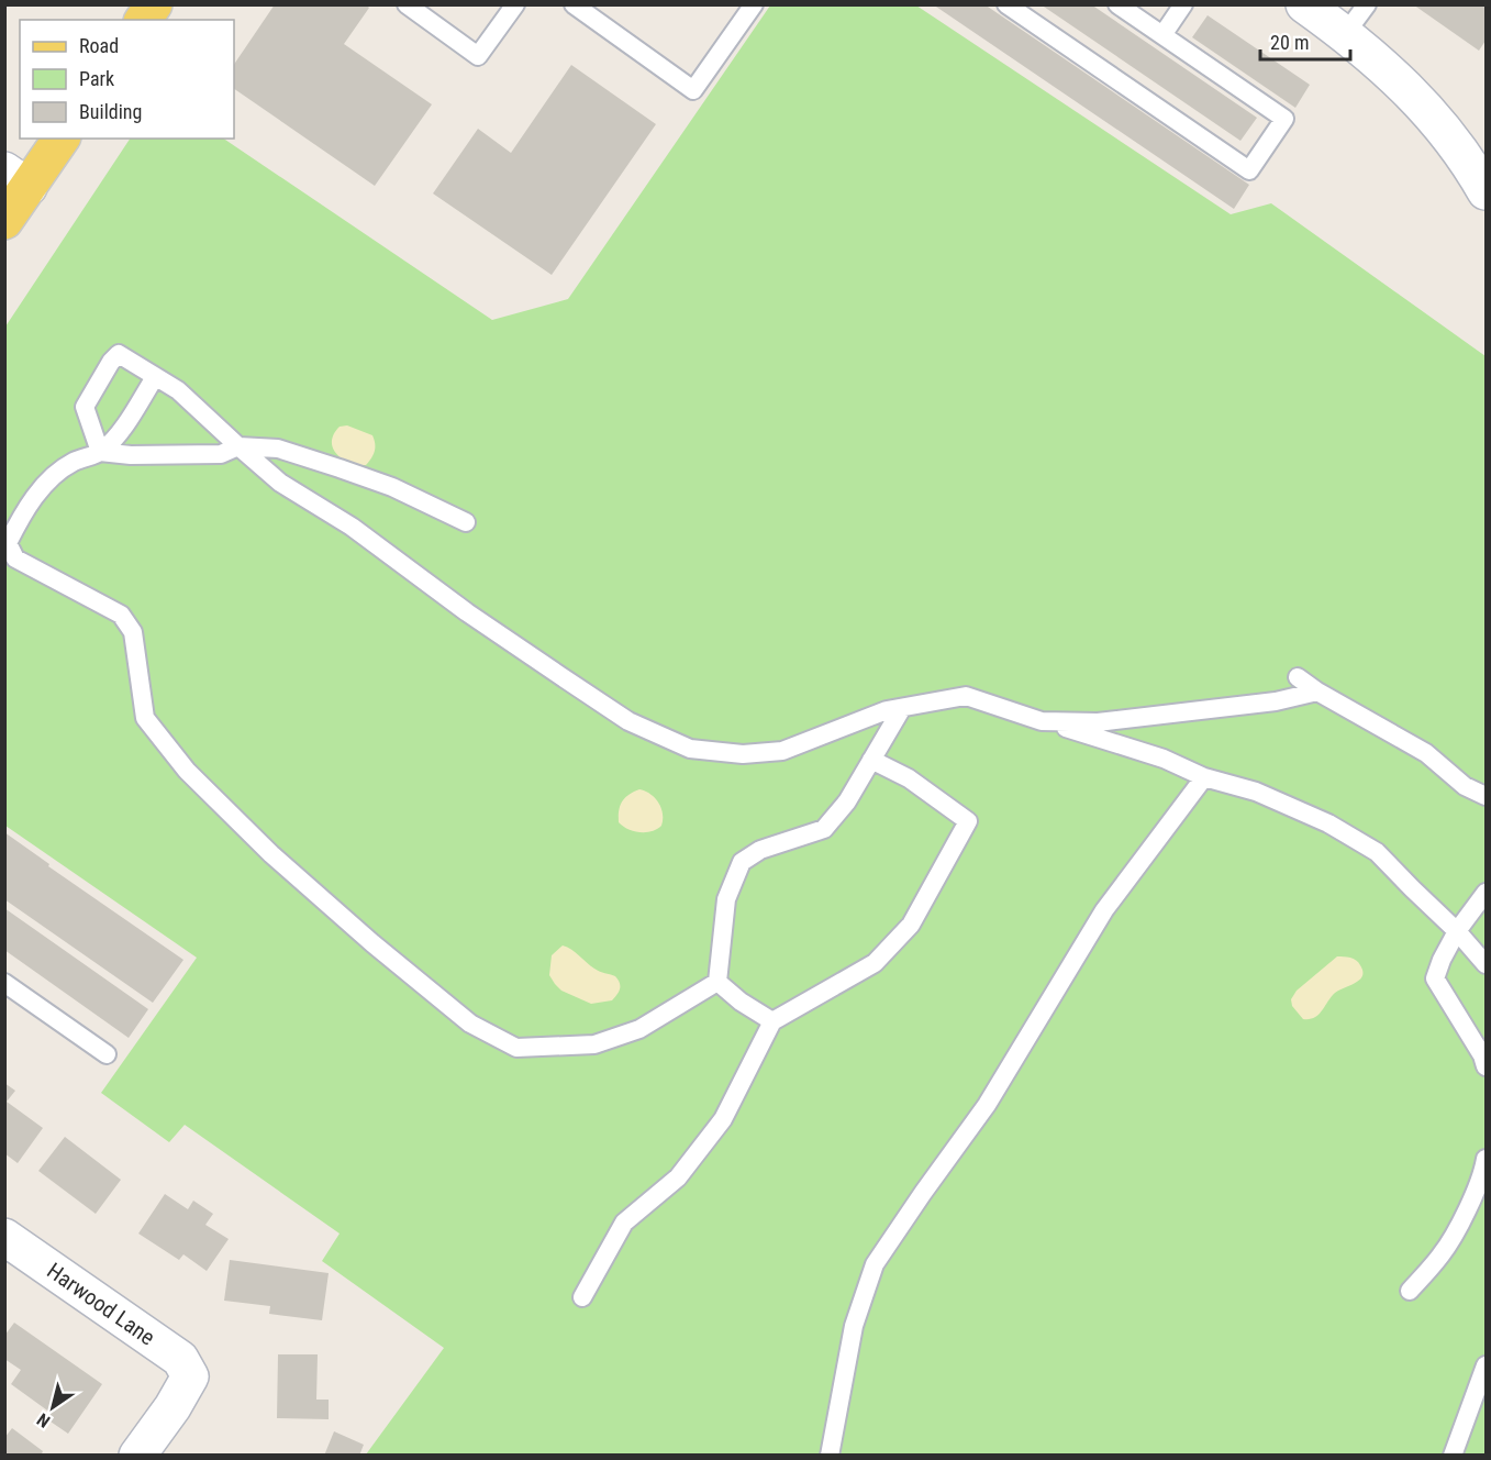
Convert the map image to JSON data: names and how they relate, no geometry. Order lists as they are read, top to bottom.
{
  "streets": {
    "street": ["Harwood Lane"]
  },
  "legend": ["Road", "Park", "Building"],
  "scale_bar": "20 m",
  "north": "bottom left"
}
